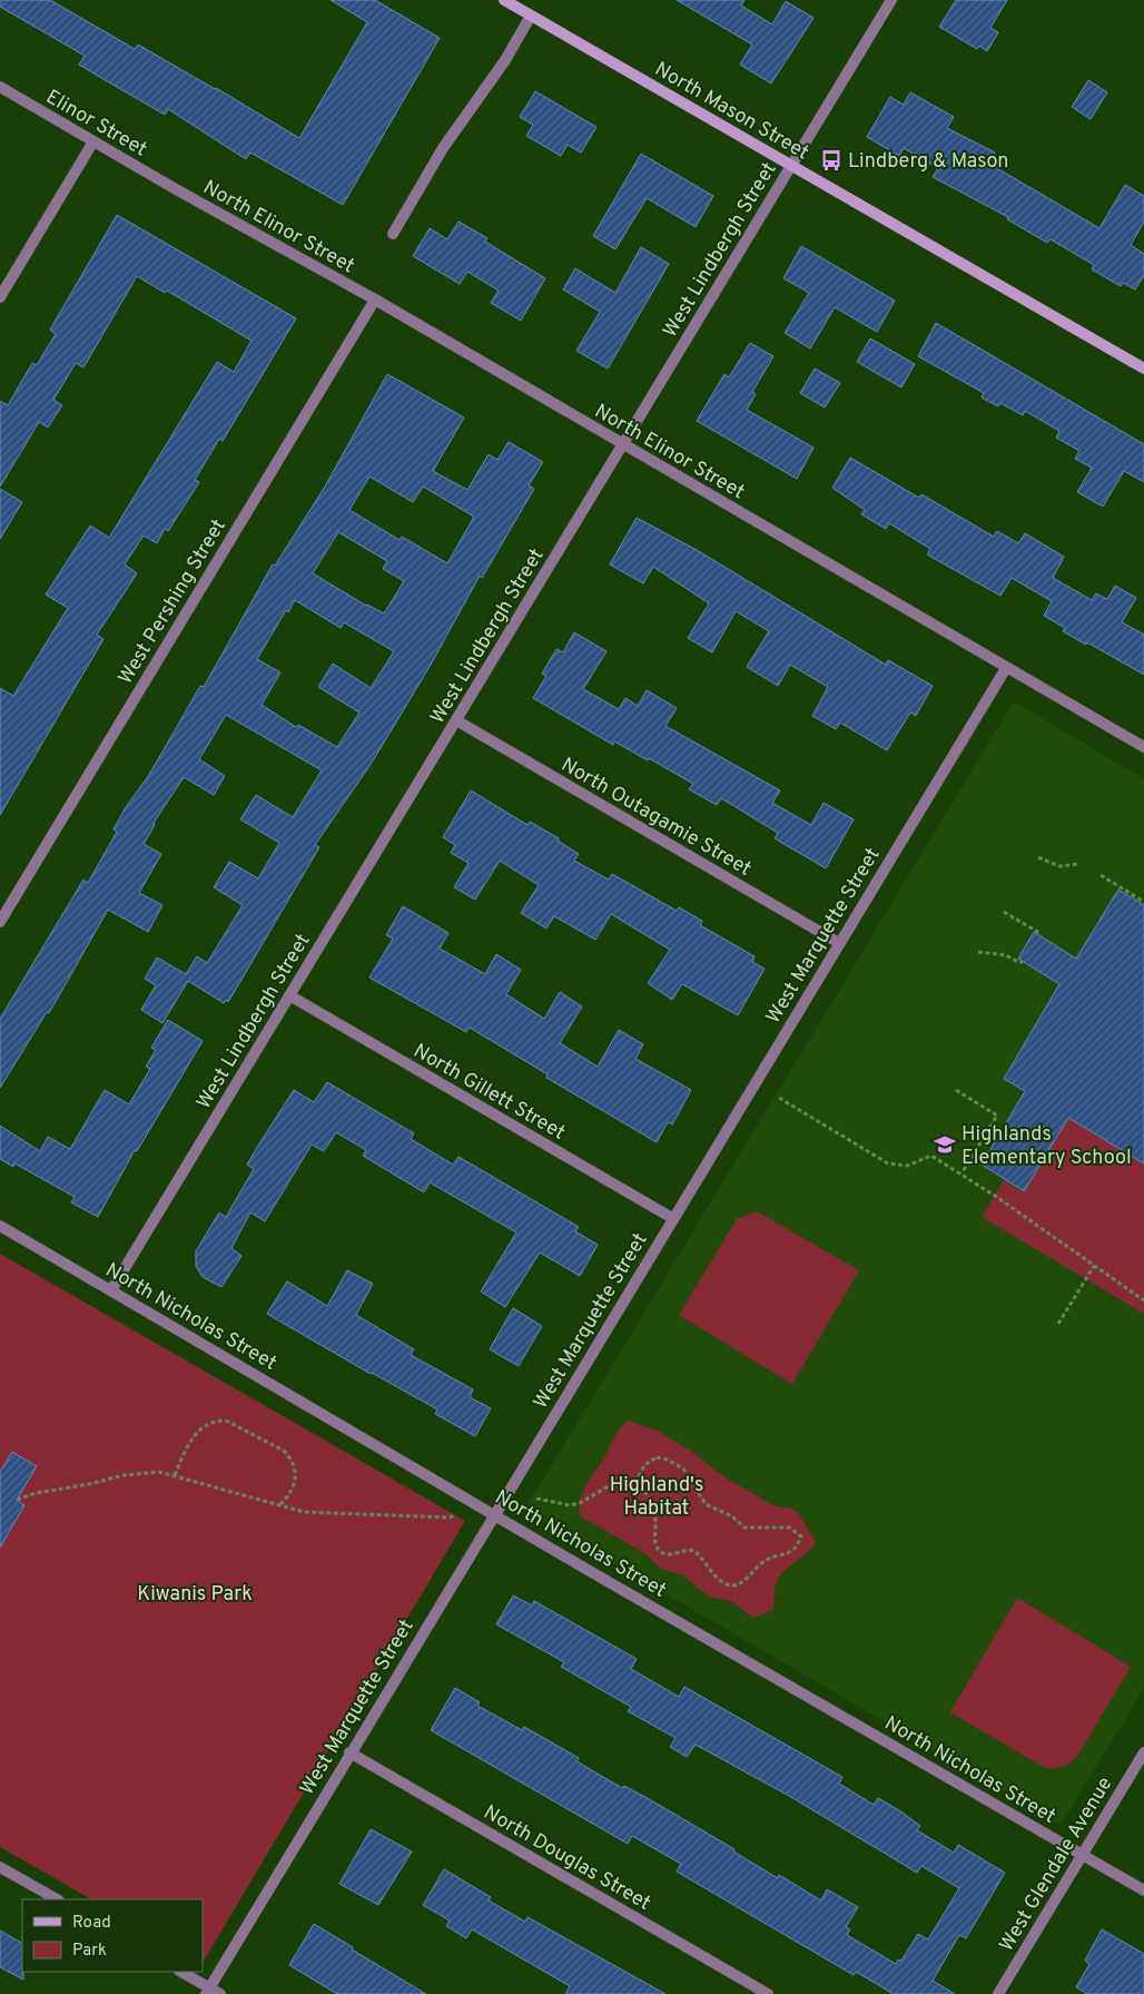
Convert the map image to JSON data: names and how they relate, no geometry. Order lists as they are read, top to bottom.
{
  "streets": {
    "main road": ["North Mason Street"],
    "street": [
      "Elinor Street",
      "North Elinor Street",
      "West Lindbergh Street",
      "West Pershing Street",
      "North Outagamie Street",
      "West Marquette Street",
      "North Gillett Street",
      "North Nicholas Street",
      "North Douglas Street",
      "West Glendale Avenue"
    ]
  },
  "crossings": [
    ["North Mason Street", "West Lindbergh Street"],
    ["Elinor Street", "North Elinor Street"],
    ["North Elinor Street", "West Lindbergh Street"],
    ["North Elinor Street", "West Pershing Street"],
    ["North Elinor Street", "West Marquette Street"],
    ["West Lindbergh Street", "North Outagamie Street"],
    ["West Lindbergh Street", "North Gillett Street"],
    ["West Lindbergh Street", "North Nicholas Street"],
    ["North Outagamie Street", "West Marquette Street"],
    ["West Marquette Street", "North Gillett Street"],
    ["West Marquette Street", "North Nicholas Street"],
    ["West Marquette Street", "North Douglas Street"],
    ["North Nicholas Street", "West Glendale Avenue"]
  ],
  "parks": ["Highland's Habitat", "Kiwanis Park"],
  "places": {
    "bus stop": ["Lindberg & Mason"],
    "school or university": ["Highlands Elementary School"]
  },
  "legend": ["Road", "Park"]
}
